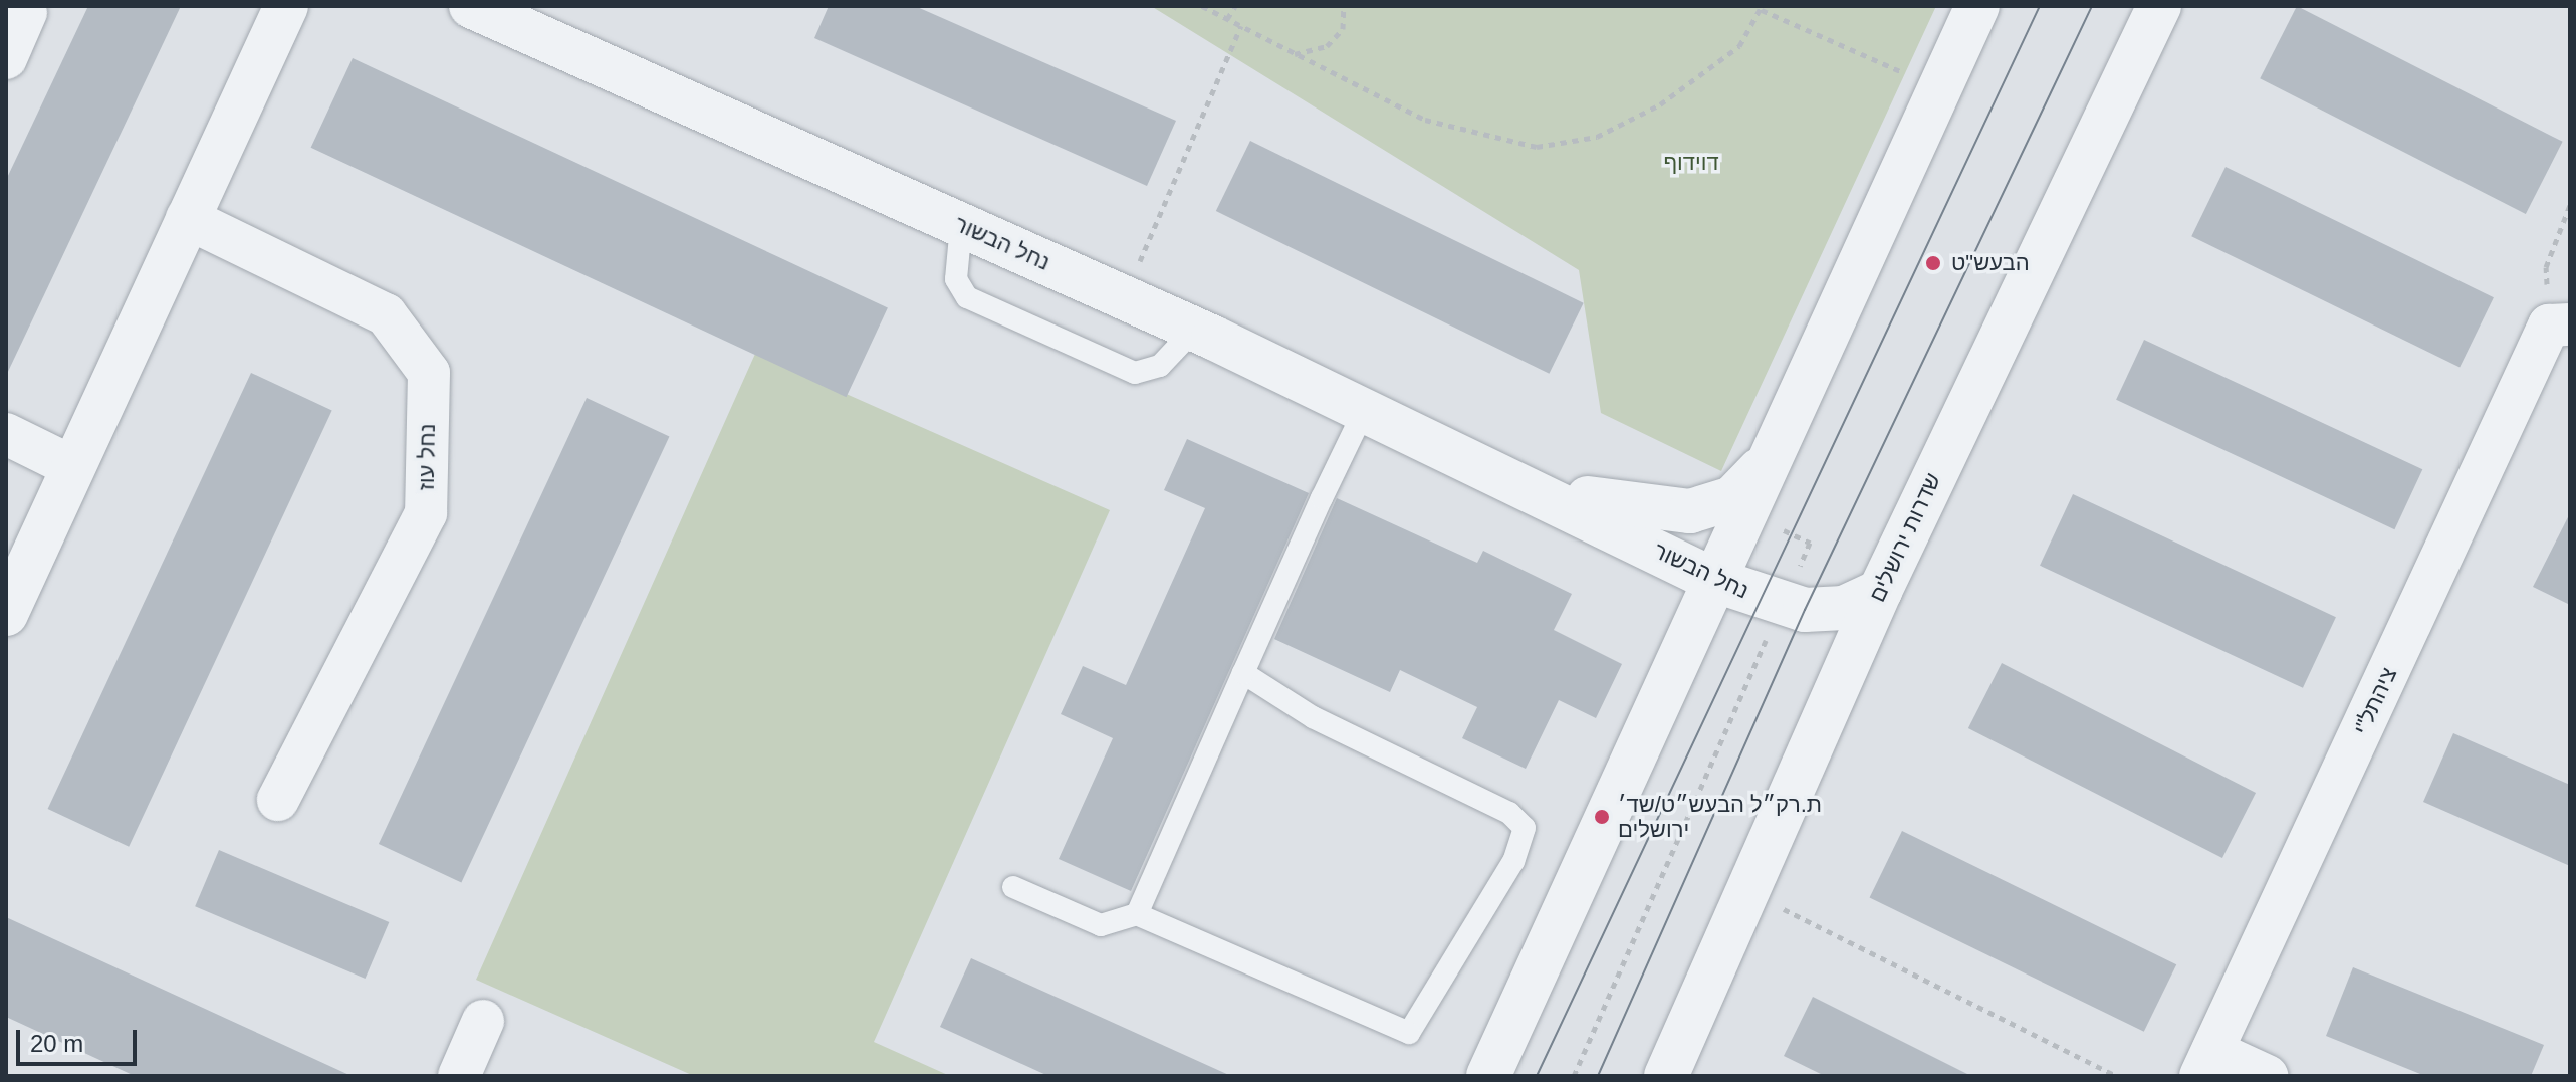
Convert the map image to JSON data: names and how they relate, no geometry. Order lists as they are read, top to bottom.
{
  "streets": {
    "street": [
      "נחל הבשור",
      "נחל עוז",
      "שדרות ירושלים",
      "ציהתל\"י"
    ]
  },
  "crossings": [
    ["נחל הבשור", "שדרות ירושלים"]
  ],
  "parks": ["דוידוף"],
  "places": ["הבעש\"ט", "ת.רק״ל הבעש״ט/שד׳ ירושלים"],
  "scale_bar": "20 m"
}
